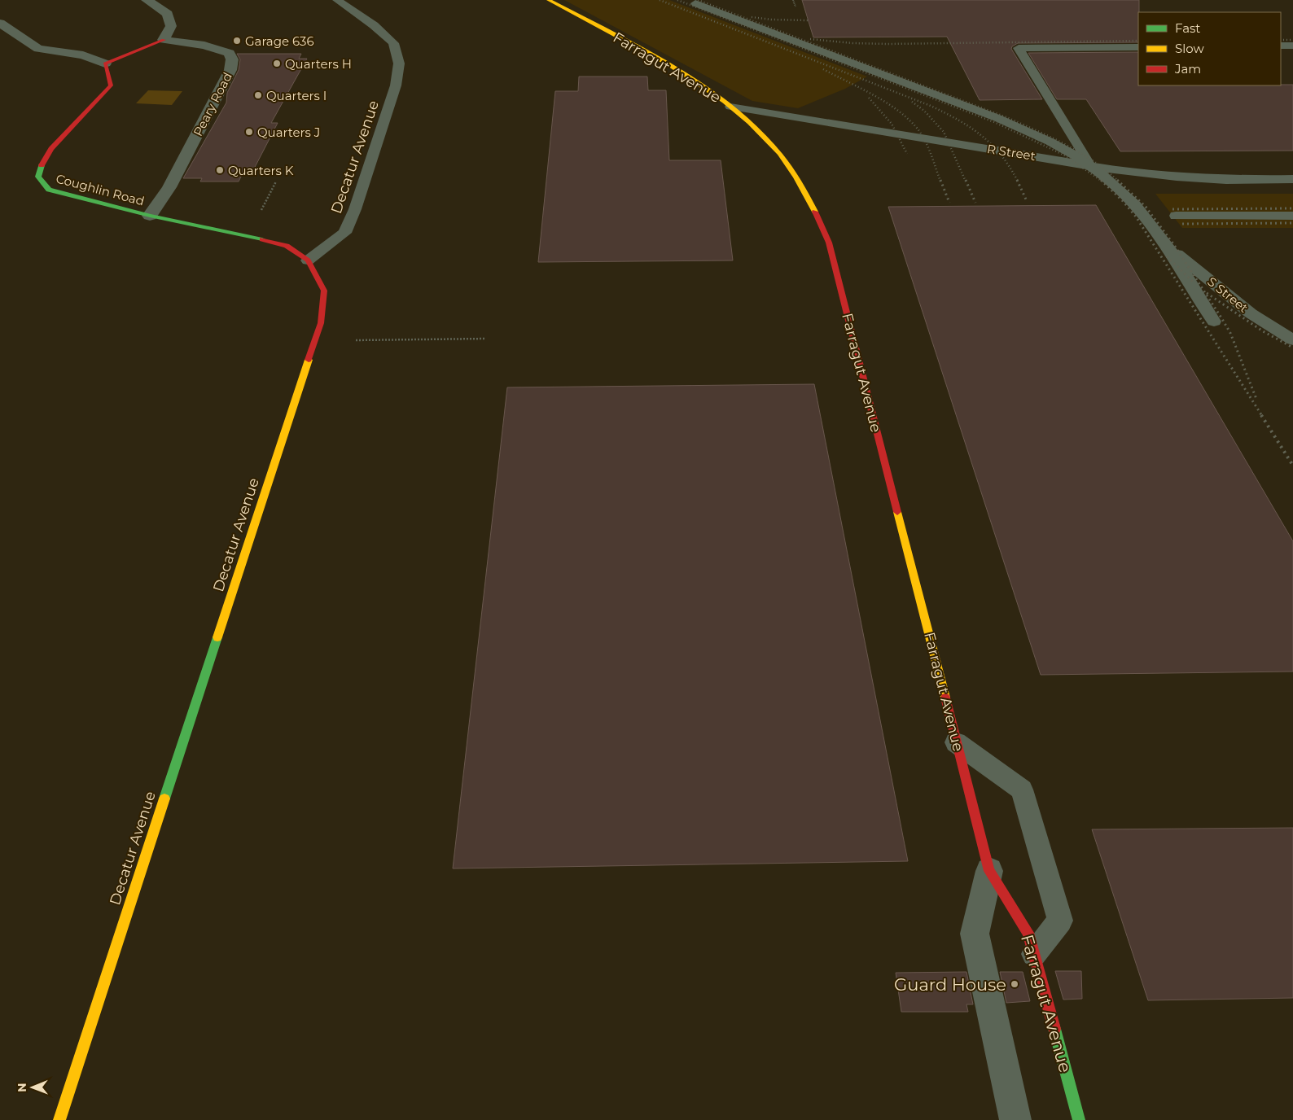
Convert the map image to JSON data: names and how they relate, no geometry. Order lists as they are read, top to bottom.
{
  "streets": {
    "street": [
      "Farragut Avenue",
      "Peary Road",
      "Decatur Avenue",
      "Coughlin Road"
    ],
    "lane": ["R Street", "S Street"]
  },
  "crossings": [
    ["Farragut Avenue", "R Street"],
    ["Peary Road", "Coughlin Road"],
    ["Decatur Avenue", "Coughlin Road"]
  ],
  "places": [
    "Garage 636",
    "Quarters H",
    "Quarters I",
    "Quarters J",
    "Quarters K",
    "Guard House"
  ],
  "legend": ["Fast", "Slow", "Jam"],
  "north": "left"
}
